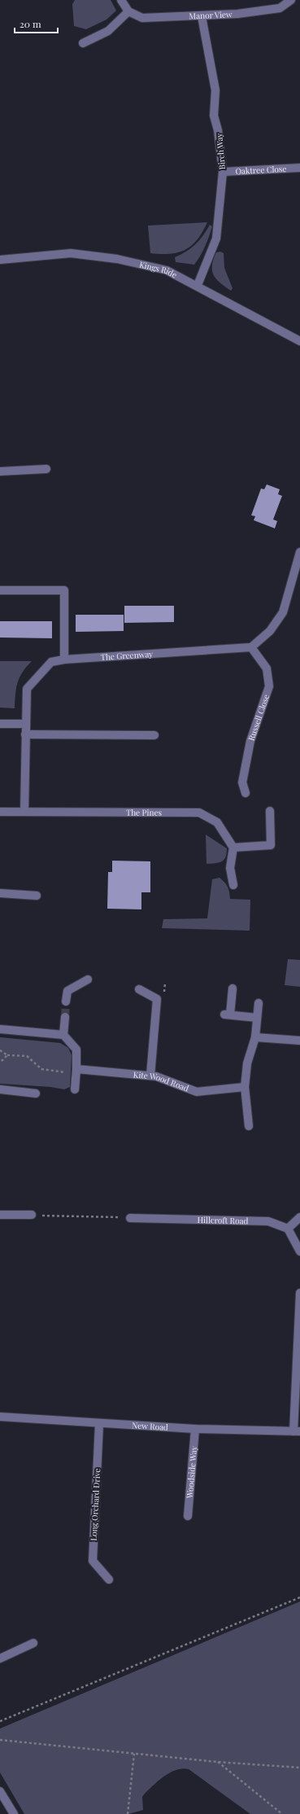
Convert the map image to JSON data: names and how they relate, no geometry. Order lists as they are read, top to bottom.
{
  "streets": {
    "street": [
      "Manor View",
      "Birch Way",
      "Oaktree Close",
      "Kings Ride",
      "The Greenway",
      "Russell Close",
      "The Pines",
      "Kite Wood Road",
      "Hillcroft Road",
      "New Road",
      "Woodside Way",
      "Long Orchard Drive"
    ]
  },
  "crossings": [
    ["Manor View", "Birch Way"],
    ["Birch Way", "Oaktree Close"],
    ["Birch Way", "Kings Ride"],
    ["The Greenway", "Russell Close"],
    ["The Greenway", "The Pines"],
    ["New Road", "Woodside Way"],
    ["New Road", "Long Orchard Drive"]
  ],
  "scale_bar": "20 m"
}
